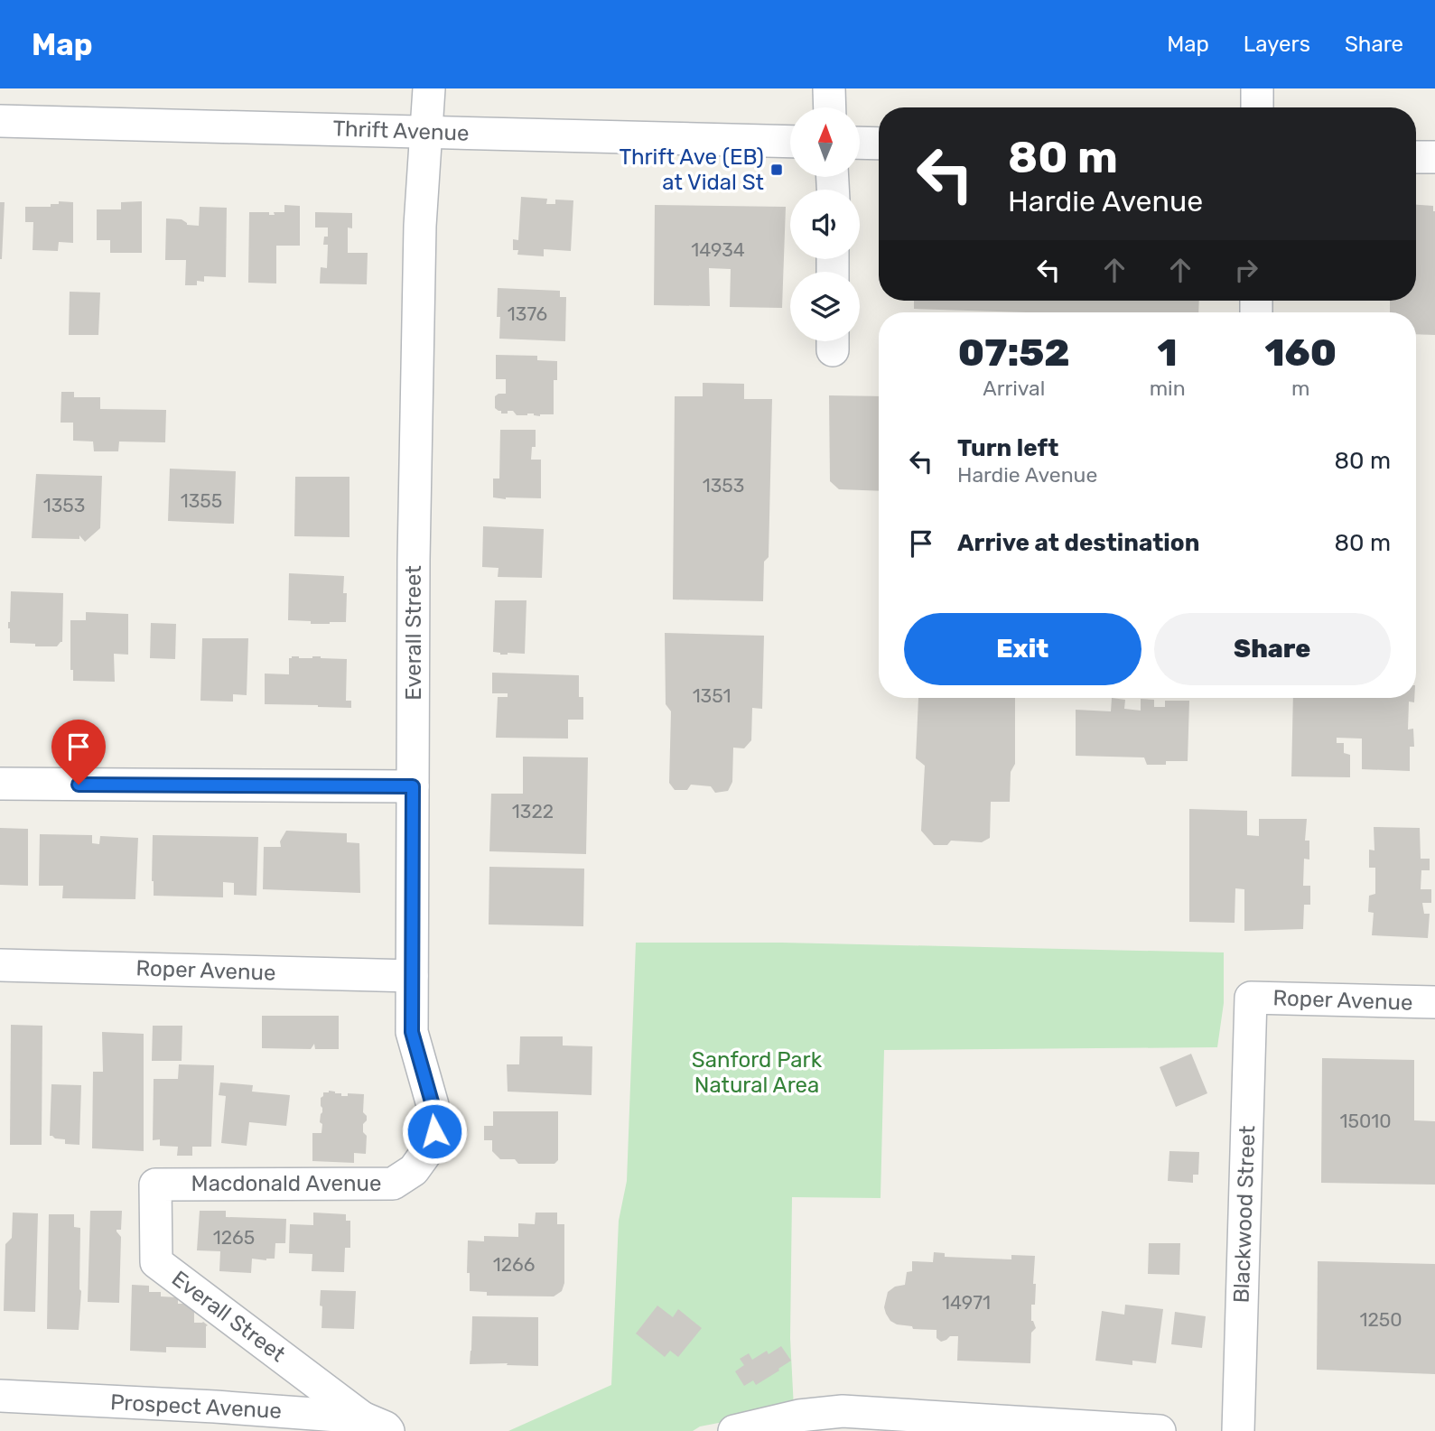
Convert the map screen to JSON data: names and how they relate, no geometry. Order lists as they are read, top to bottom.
{
  "streets": {
    "street": [
      "Thrift Avenue",
      "Everall Street",
      "Roper Avenue",
      "Macdonald Avenue",
      "Blackwood Street",
      "Prospect Avenue"
    ]
  },
  "crossings": [
    ["Thrift Avenue", "Everall Street"],
    ["Everall Street", "Roper Avenue"],
    ["Everall Street", "Macdonald Avenue"],
    ["Everall Street", "Prospect Avenue"],
    ["Roper Avenue", "Blackwood Street"]
  ],
  "parks": ["Sanford Park Natural Area"],
  "places": {
    "transit": ["Thrift Ave (EB) at Vidal St"]
  },
  "house_numbers": [
    "14934",
    "1376",
    "1353",
    "1355",
    "1353",
    "1351",
    "1322",
    "15010",
    "1265",
    "1266",
    "14971",
    "1250"
  ],
  "north": "top",
  "page": {
    "header": "Map",
    "nav": ["Map", "Layers", "Share"],
    "turn": ["80 m", "Hardie Avenue"],
    "eta": [
      "07:52",
      "Arrival",
      "1",
      "min",
      "160",
      "m"
    ],
    "list": [
      {
        "name": "Turn left",
        "note": "Hardie Avenue",
        "value": "80 m"
      },
      {
        "name": "Arrive at destination",
        "value": "80 m"
      }
    ],
    "buttons": ["Exit", "Share"]
  }
}
